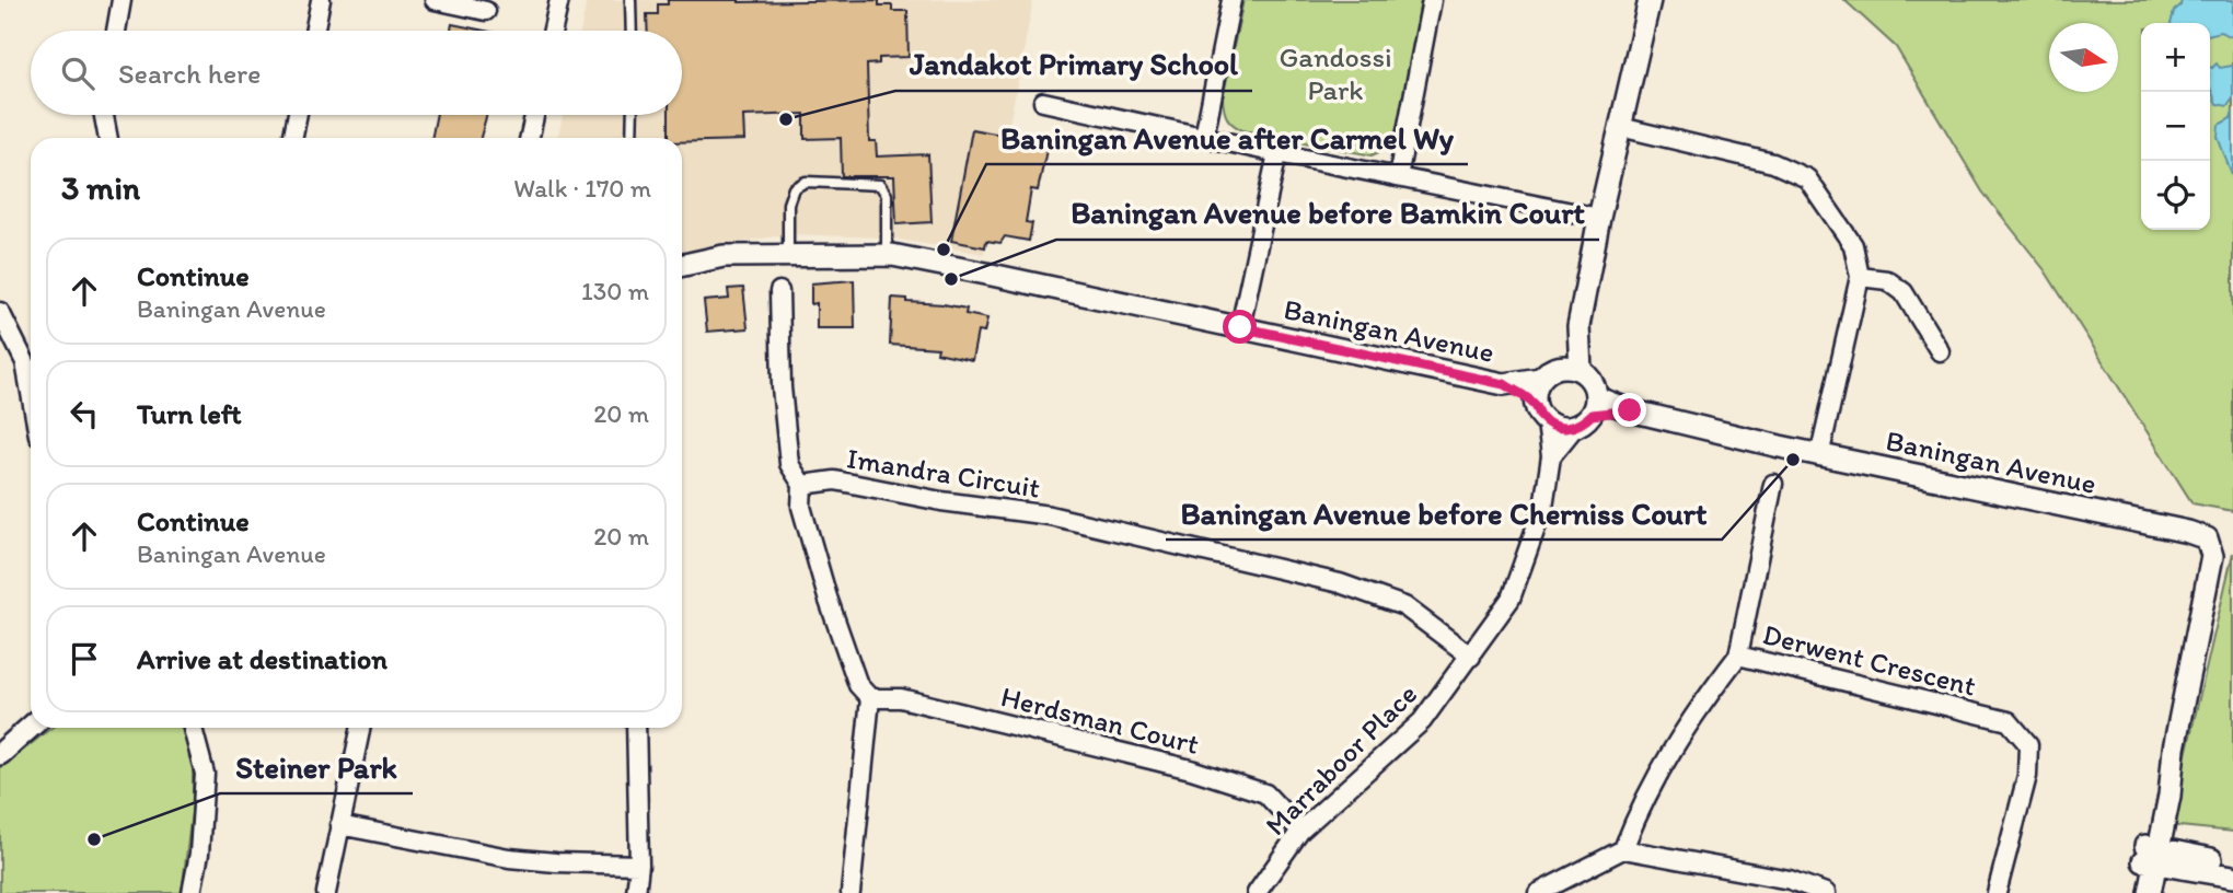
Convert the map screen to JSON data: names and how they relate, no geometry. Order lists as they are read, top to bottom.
{
  "streets": {
    "street": [
      "Baningan Avenue",
      "Imandra Circuit",
      "Derwent Crescent",
      "Herdsman Court",
      "Marraboor Place"
    ]
  },
  "crossings": [
    ["Baningan Avenue", "Marraboor Place"],
    ["Imandra Circuit", "Marraboor Place"],
    ["Herdsman Court", "Marraboor Place"]
  ],
  "parks": ["Gandossi Park"],
  "places": [
    "Jandakot Primary School",
    "Baningan Avenue after Carmel Wy",
    "Baningan Avenue before Bamkin Court",
    "Baningan Avenue before Cherniss Court",
    "Steiner Park"
  ],
  "north": "right",
  "page": {
    "map_buttons": ["+", "−"],
    "search": "Search here",
    "heading": ["3 min", "Walk · 170 m"],
    "list": [
      ["Continue", "Baningan Avenue", "130 m"],
      ["Turn left", "20 m"],
      ["Continue", "Baningan Avenue", "20 m"],
      "Arrive at destination"
    ]
  }
}
